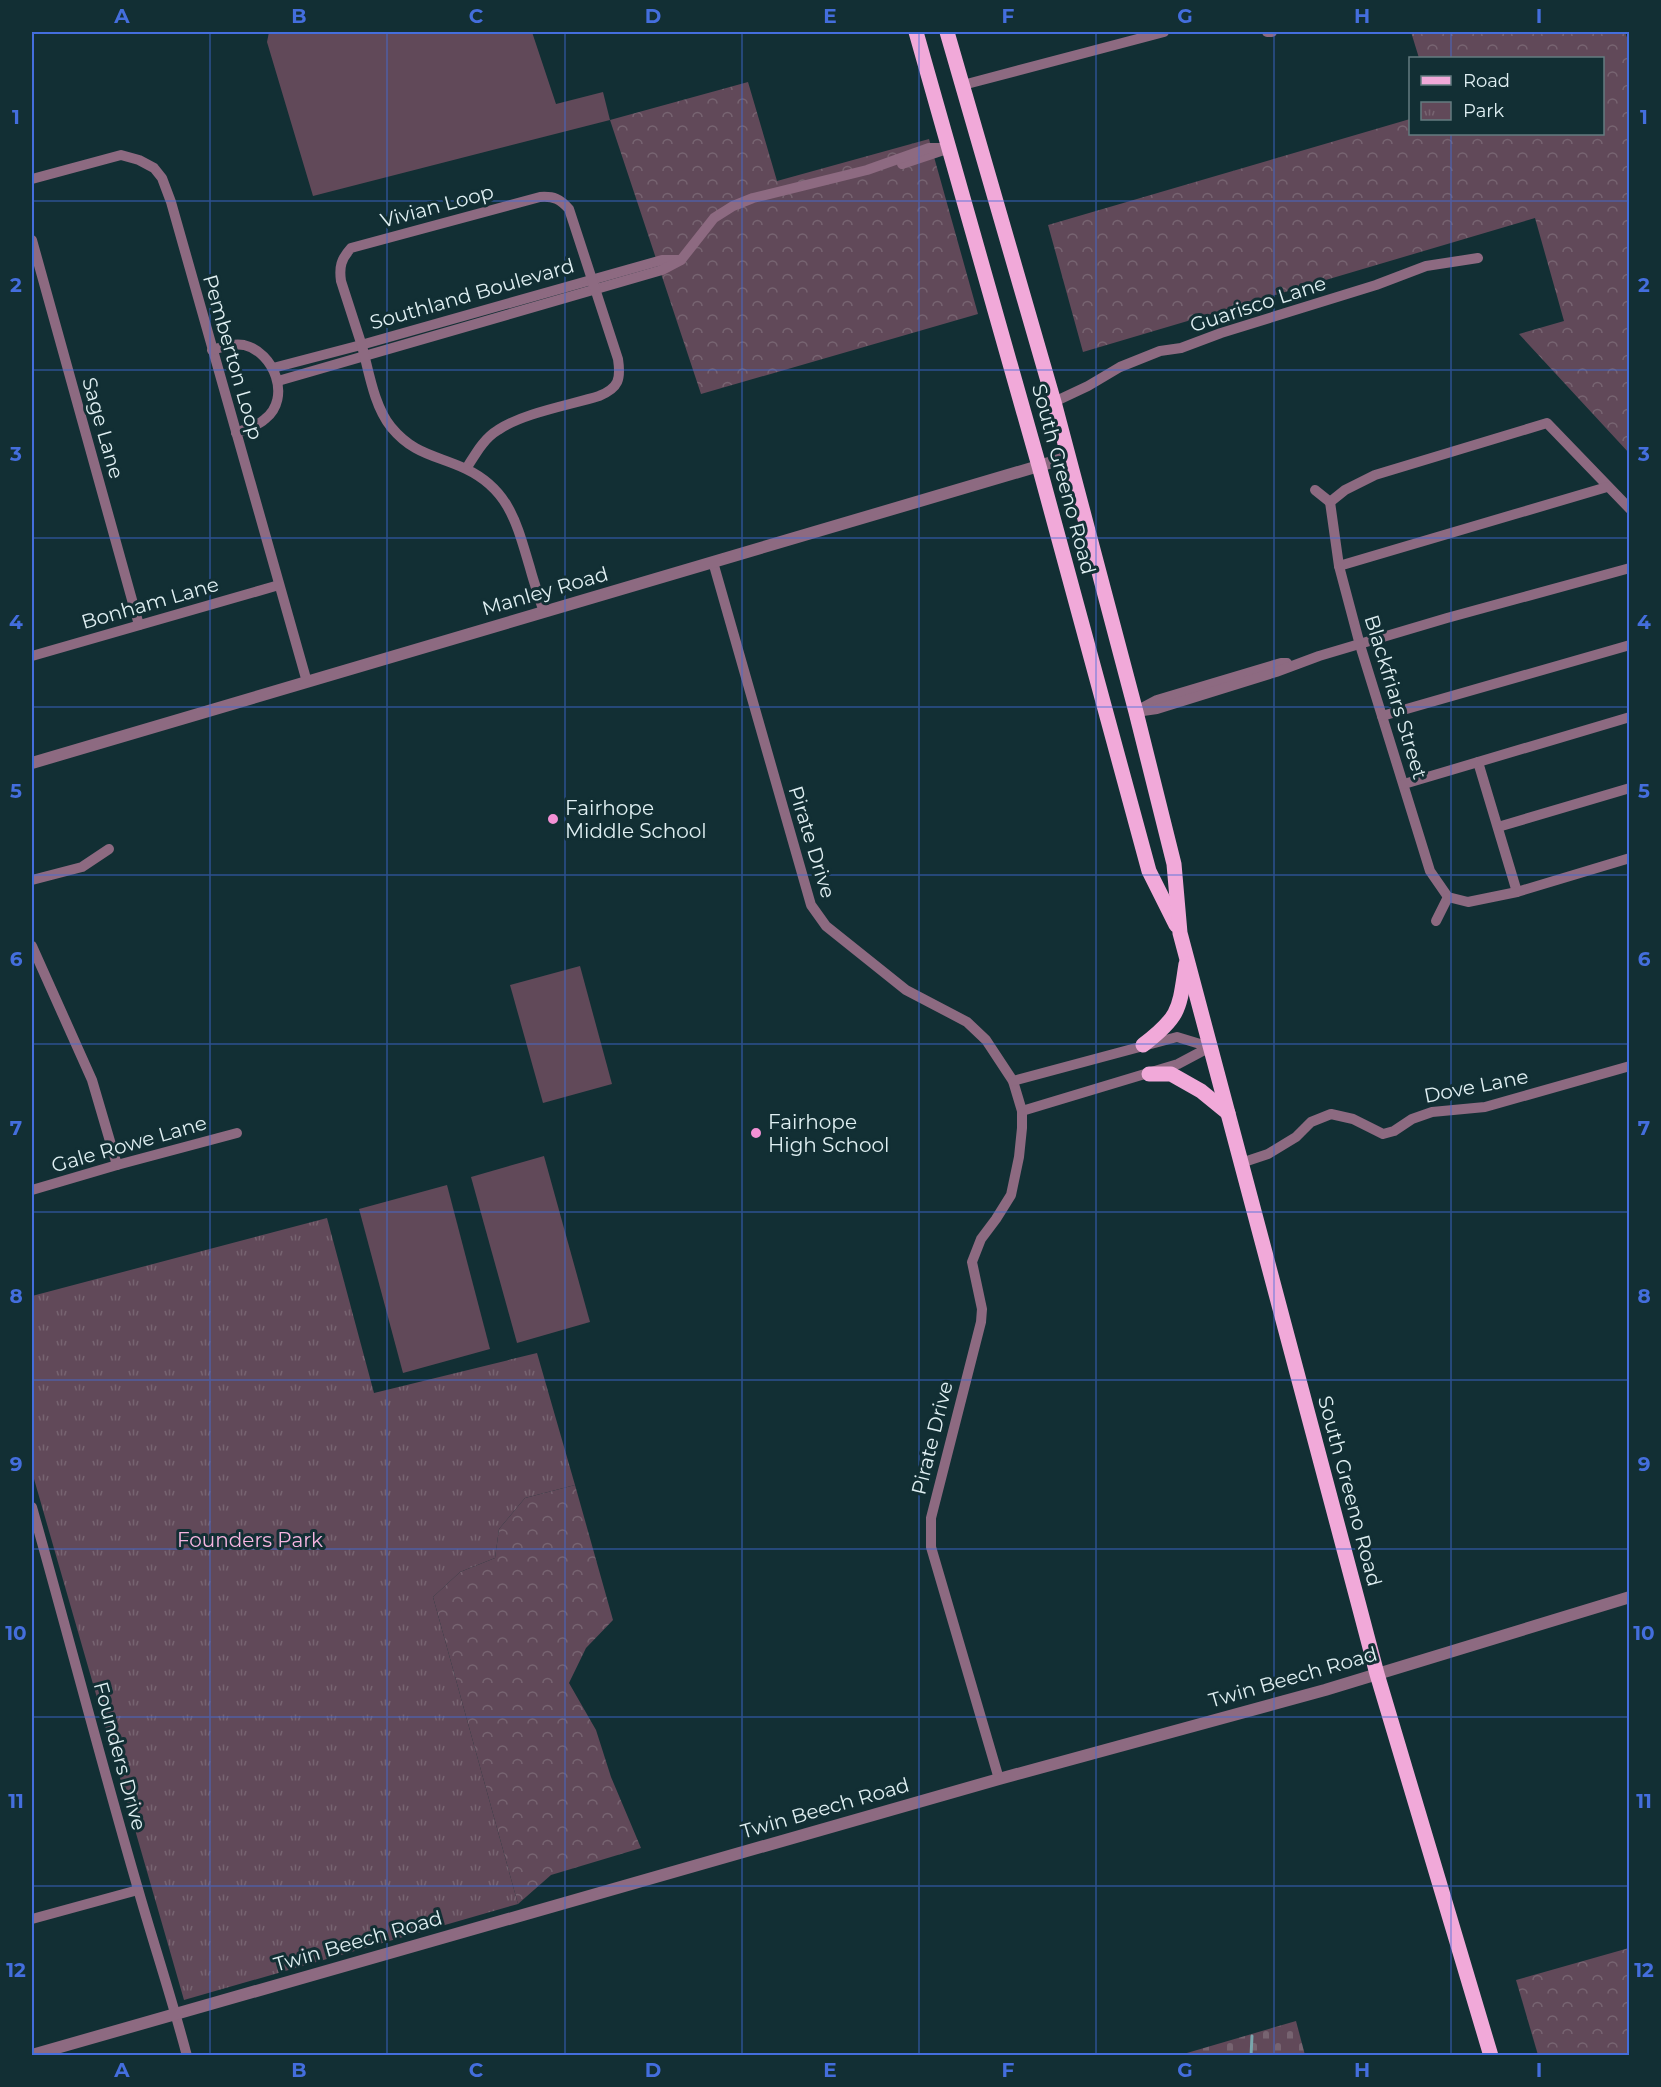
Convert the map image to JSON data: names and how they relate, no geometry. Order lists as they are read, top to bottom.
{
  "streets": {
    "main road": ["South Greeno Road"],
    "street": [
      "Vivian Loop",
      "Southland Boulevard",
      "Guarisco Lane",
      "Pemberton Loop",
      "Sage Lane",
      "Manley Road",
      "Bonham Lane",
      "Blackfriars Street",
      "Pirate Drive",
      "Dove Lane",
      "Gale Rowe Lane",
      "Twin Beech Road",
      "Founders Drive"
    ]
  },
  "crossings": [
    ["Vivian Loop", "Southland Boulevard"],
    ["Southland Boulevard", "South Greeno Road"],
    ["Guarisco Lane", "South Greeno Road"],
    ["Pemberton Loop", "Manley Road"],
    ["Pemberton Loop", "Bonham Lane"],
    ["Sage Lane", "Bonham Lane"],
    ["South Greeno Road", "Manley Road"],
    ["South Greeno Road", "Dove Lane"],
    ["South Greeno Road", "Twin Beech Road"],
    ["Manley Road", "Pirate Drive"],
    ["Pirate Drive", "Twin Beech Road"],
    ["Twin Beech Road", "Founders Drive"]
  ],
  "parks": ["Founders Park"],
  "places": ["Fairhope Middle School", "Fairhope High School"],
  "legend": ["Road", "Park"],
  "grid": {
    "columns": [
      "A",
      "B",
      "C",
      "D",
      "E",
      "F",
      "G",
      "H",
      "I"
    ],
    "rows": [
      "1",
      "2",
      "3",
      "4",
      "5",
      "6",
      "7",
      "8",
      "9",
      "10",
      "11",
      "12"
    ]
  }
}
